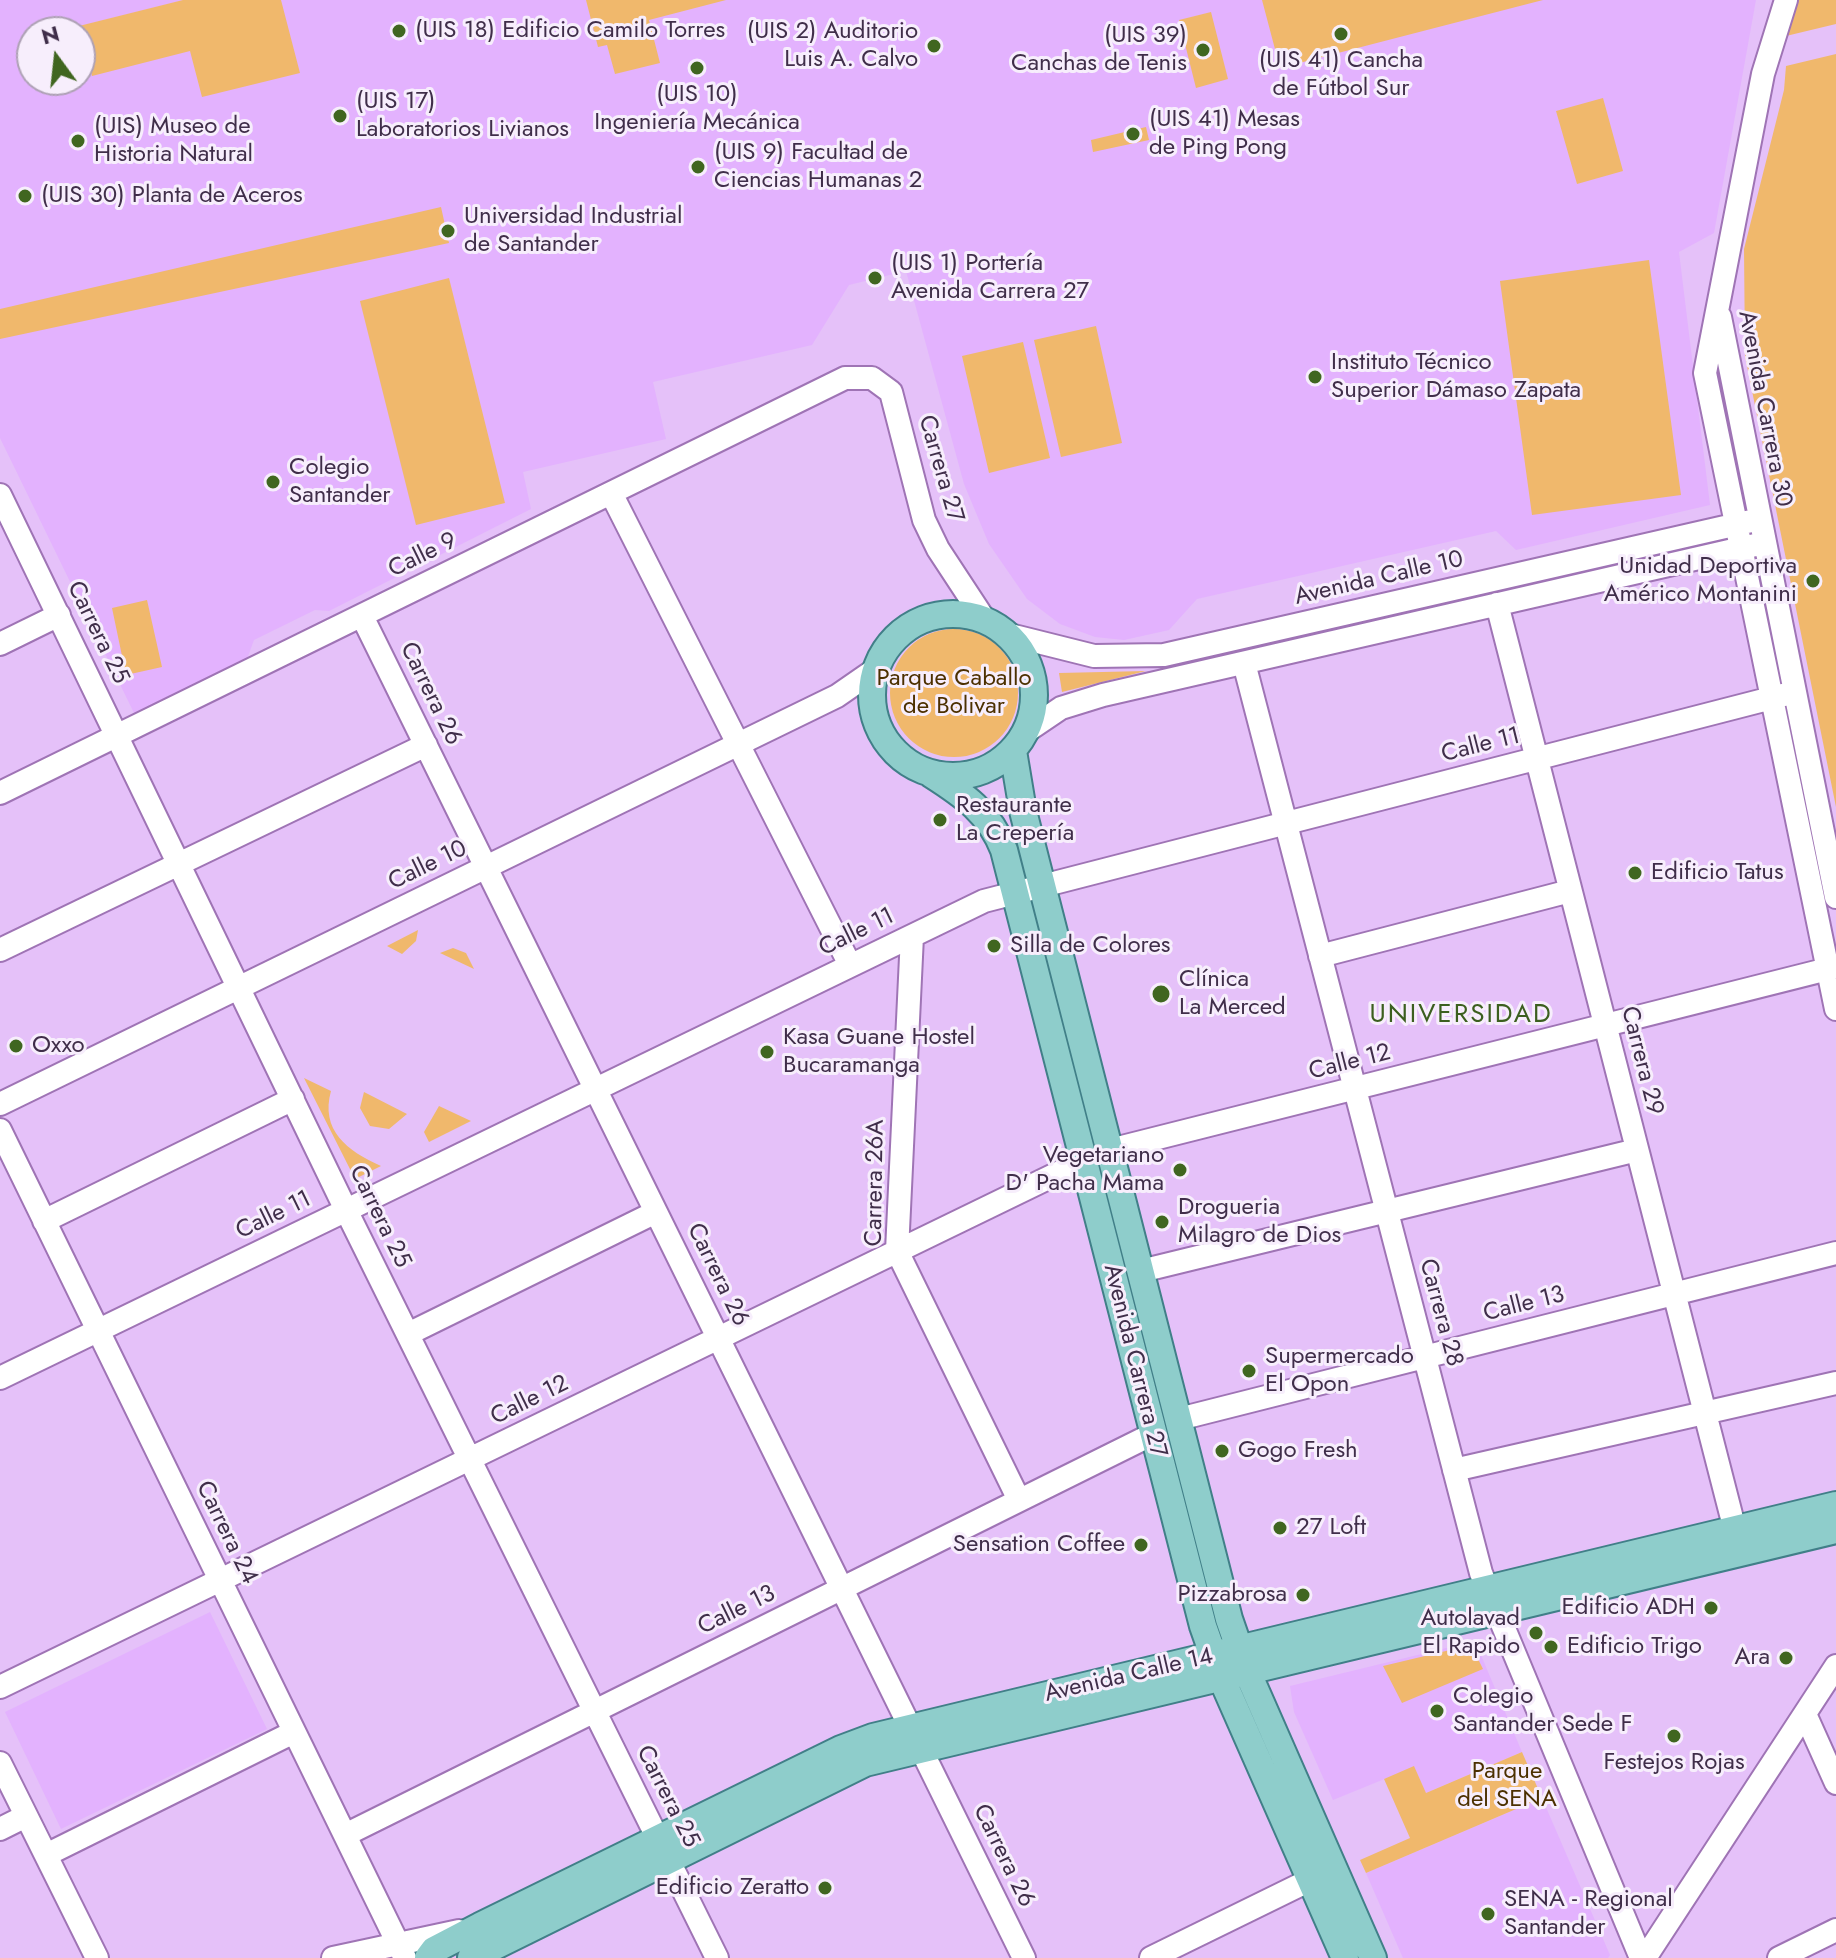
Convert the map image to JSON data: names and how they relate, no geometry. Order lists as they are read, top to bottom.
{
  "streets": {
    "main road": ["Avenida Carrera 27", "Avenida Calle 14"],
    "street": [
      "Avenida Carrera 30",
      "Carrera 27",
      "Calle 9",
      "Avenida Calle 10",
      "Carrera 25",
      "Carrera 26",
      "Calle 11",
      "Calle 10",
      "Carrera 29",
      "Calle 12",
      "Carrera 26A",
      "Calle 13",
      "Carrera 28",
      "Carrera 24"
    ]
  },
  "crossings": [
    ["Avenida Carrera 30", "Avenida Calle 10"],
    ["Avenida Carrera 30", "Calle 11"],
    ["Avenida Carrera 30", "Calle 12"],
    ["Carrera 27", "Calle 9"],
    ["Carrera 27", "Avenida Calle 10"],
    ["Carrera 27", "Calle 10"],
    ["Carrera 27", "Avenida Carrera 27"],
    ["Calle 9", "Carrera 25"],
    ["Calle 9", "Carrera 26"],
    ["Avenida Calle 10", "Calle 10"],
    ["Avenida Calle 10", "Avenida Carrera 27"],
    ["Carrera 25", "Calle 11"],
    ["Carrera 25", "Calle 10"],
    ["Carrera 25", "Calle 12"],
    ["Carrera 25", "Calle 13"],
    ["Carrera 25", "Avenida Calle 14"],
    ["Carrera 26", "Calle 11"],
    ["Carrera 26", "Calle 10"],
    ["Carrera 26", "Calle 12"],
    ["Carrera 26", "Calle 13"],
    ["Carrera 26", "Avenida Calle 14"],
    ["Calle 11", "Carrera 29"],
    ["Calle 11", "Carrera 26A"],
    ["Calle 11", "Carrera 28"],
    ["Calle 11", "Avenida Carrera 27"],
    ["Calle 11", "Carrera 24"],
    ["Calle 10", "Avenida Carrera 27"],
    ["Carrera 29", "Calle 12"],
    ["Carrera 29", "Calle 13"],
    ["Carrera 29", "Avenida Calle 14"],
    ["Calle 12", "Carrera 26A"],
    ["Calle 12", "Carrera 28"],
    ["Calle 12", "Avenida Carrera 27"],
    ["Calle 12", "Carrera 24"],
    ["Carrera 26A", "Calle 13"],
    ["Calle 13", "Carrera 28"],
    ["Calle 13", "Avenida Carrera 27"],
    ["Calle 13", "Carrera 24"],
    ["Carrera 28", "Avenida Calle 14"],
    ["Avenida Carrera 27", "Avenida Calle 14"]
  ],
  "districts": ["UNIVERSIDAD"],
  "parks": ["Parque Caballo de Bolivar", "Parque del SENA"],
  "places": [
    "(UIS 18) Edificio Camilo Torres",
    "(UIS 41) Cancha de Fútbol Sur",
    "(UIS 2) Auditorio Luis A. Calvo",
    "(UIS 39) Canchas de Tenis",
    "(UIS 10) Ingeniería Mecánica",
    "(UIS 17) Laboratorios Livianos",
    "(UIS 41) Mesas de Ping Pong",
    "(UIS) Museo de Historia Natural",
    "(UIS 9) Facultad de Ciencias Humanas 2",
    "(UIS 30) Planta de Aceros",
    "Universidad Industrial de Santander",
    "(UIS 1) Portería Avenida Carrera 27",
    "Instituto Técnico Superior Dámaso Zapata",
    "Colegio Santander",
    "Unidad Deportiva Américo Montanini",
    "Restaurante La Crepería",
    "Edificio Tatus",
    "Silla de Colores",
    "Clínica La Merced",
    "Oxxo",
    "Kasa Guane Hostel Bucaramanga",
    "Vegetariano D' Pacha Mama",
    "Drogueria Milagro de Dios",
    "Supermercado El Opon",
    "Gogo Fresh",
    "27 Loft",
    "Sensation Coffee",
    "Pizzabrosa",
    "Edificio ADH",
    "Autolavad El Rapido",
    "Edificio Trigo",
    "Ara",
    "Colegio Santander Sede F",
    "Festejos Rojas",
    "Edificio Zeratto",
    "SENA - Regional Santander"
  ],
  "north": "top"
}
